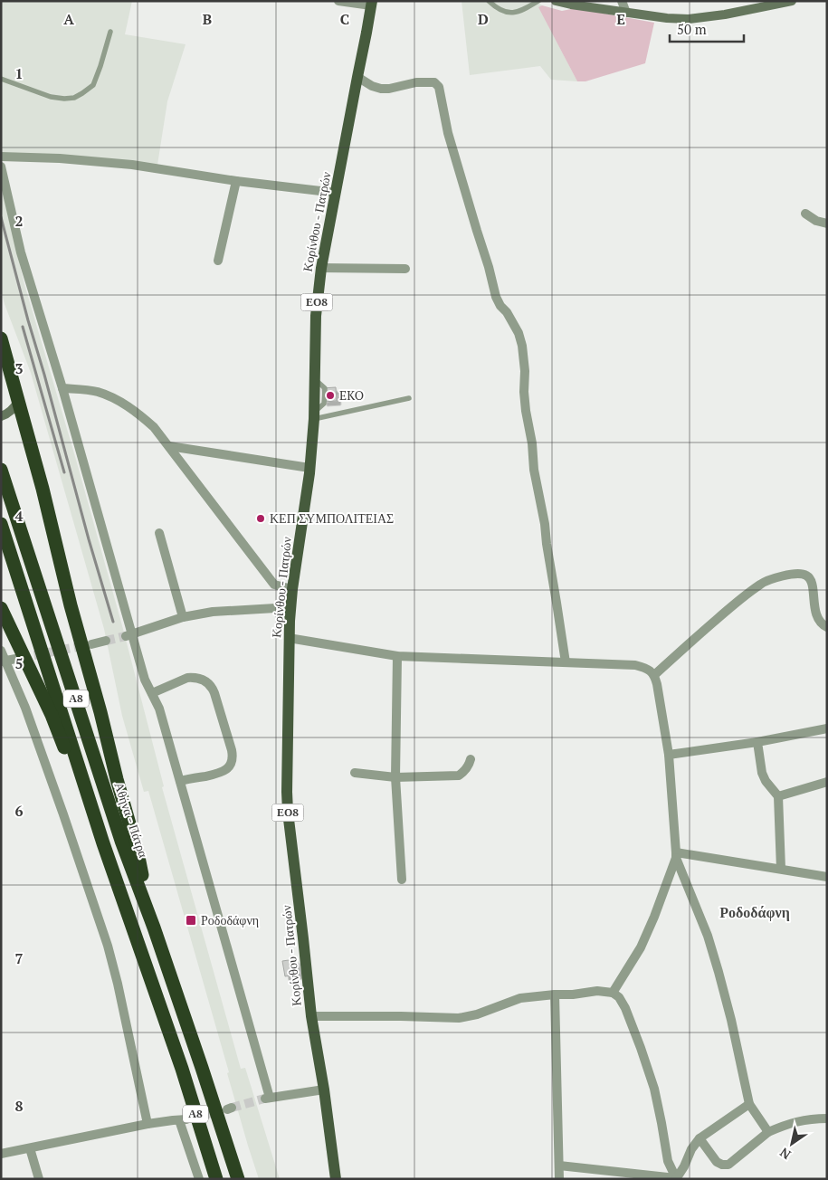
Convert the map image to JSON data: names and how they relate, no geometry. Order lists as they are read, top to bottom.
{
  "streets": {
    "highway": ["Α8", "Αθήνα - Πάτρα"],
    "main road": ["Κορίνθου - Πατρών", "ΕΟ8"]
  },
  "districts": ["Ροδοδάφνη"],
  "places": {
    "other": ["EKO", "ΚΕΠ ΣΥΜΠΟΛΙΤΕΙΑΣ"],
    "transit": ["Ροδοδάφνη"]
  },
  "scale_bar": "50 m",
  "north": "bottom left",
  "grid": {
    "columns": [
      "A",
      "B",
      "C",
      "D",
      "E"
    ],
    "rows": [
      "1",
      "2",
      "3",
      "4",
      "5",
      "6",
      "7",
      "8"
    ]
  }
}
